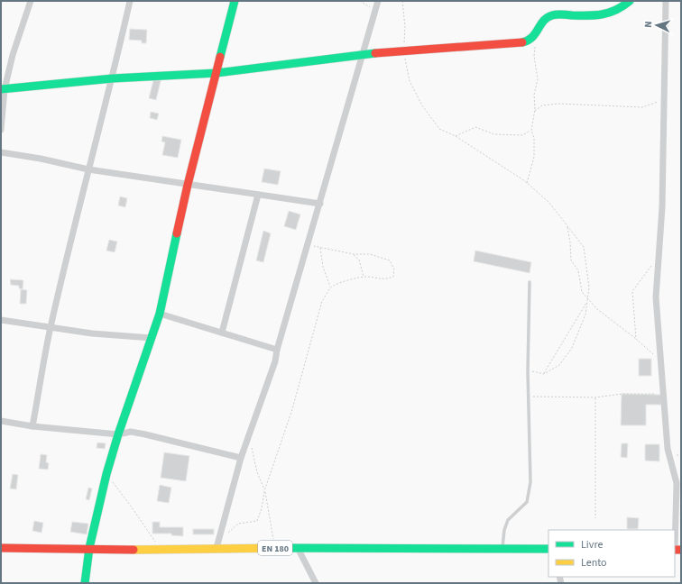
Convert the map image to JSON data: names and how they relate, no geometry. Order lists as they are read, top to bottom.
{
  "streets": {
    "street": ["EN 180"]
  },
  "legend": ["Livre", "Lento"],
  "north": "left"
}
